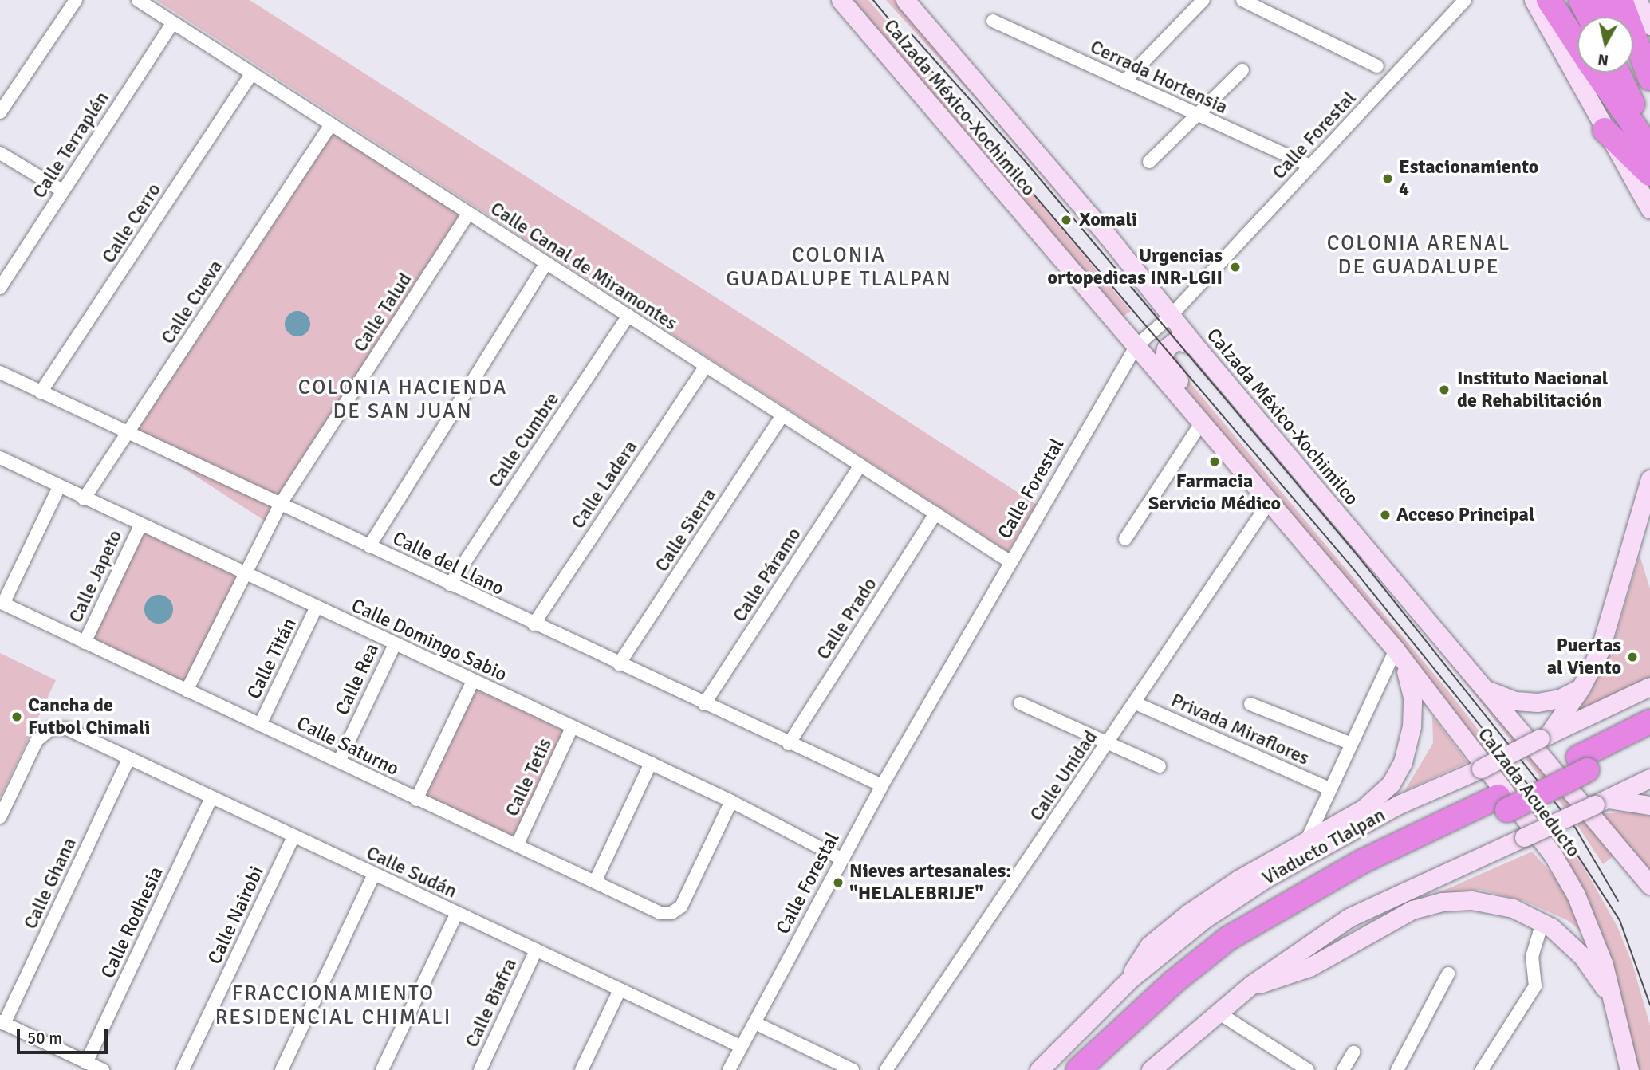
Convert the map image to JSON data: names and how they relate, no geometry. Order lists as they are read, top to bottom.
{
  "streets": {
    "highway": ["Viaducto Tlalpan"],
    "main road": ["Calzada México-Xochimilco", "Calzada Acueducto"],
    "street": [
      "Cerrada Hortensia",
      "Calle Forestal",
      "Calle Terraplén",
      "Calle Cerro",
      "Calle Canal de Miramontes",
      "Calle Cueva",
      "Calle Talud",
      "Calle Cumbre",
      "Calle Ladera",
      "Calle Sierra",
      "Calle del Llano",
      "Calle Páramo",
      "Calle Japeto",
      "Calle Prado",
      "Calle Domingo Sabio",
      "Calle Titán",
      "Calle Rea",
      "Privada Miraflores",
      "Calle Saturno",
      "Calle Unidad",
      "Calle Tetis",
      "Calle Sudán",
      "Calle Ghana",
      "Calle Nairobi",
      "Calle Rodhesia",
      "Calle Biafra"
    ]
  },
  "crossings": [
    ["Cerrada Hortensia", "Calle Forestal"],
    ["Calzada México-Xochimilco", "Calle Forestal"],
    ["Calzada México-Xochimilco", "Calle Unidad"],
    ["Calzada México-Xochimilco", "Calzada Acueducto"],
    ["Calle Forestal", "Calle Canal de Miramontes"],
    ["Calle Forestal", "Calle del Llano"],
    ["Calle Forestal", "Calle Domingo Sabio"],
    ["Calle Forestal", "Calle Sudán"],
    ["Calle Terraplén", "Calle Canal de Miramontes"],
    ["Calle Cerro", "Calle Canal de Miramontes"],
    ["Calle Cerro", "Calle del Llano"],
    ["Calle Canal de Miramontes", "Calle Cueva"],
    ["Calle Canal de Miramontes", "Calle Talud"],
    ["Calle Canal de Miramontes", "Calle Cumbre"],
    ["Calle Canal de Miramontes", "Calle Ladera"],
    ["Calle Canal de Miramontes", "Calle Sierra"],
    ["Calle Canal de Miramontes", "Calle Páramo"],
    ["Calle Canal de Miramontes", "Calle Prado"],
    ["Calle Cueva", "Calle del Llano"],
    ["Calle Cueva", "Calle Domingo Sabio"],
    ["Calle Talud", "Calle del Llano"],
    ["Calle Talud", "Calle Domingo Sabio"],
    ["Calle Talud", "Calle Saturno"],
    ["Calle Cumbre", "Calle del Llano"],
    ["Calle Ladera", "Calle del Llano"],
    ["Calle Sierra", "Calle del Llano"],
    ["Calle del Llano", "Calle Páramo"],
    ["Calle del Llano", "Calle Prado"],
    ["Calle Japeto", "Calle Domingo Sabio"],
    ["Calle Japeto", "Calle Saturno"],
    ["Calle Domingo Sabio", "Calle Titán"],
    ["Calle Domingo Sabio", "Calle Rea"],
    ["Calle Domingo Sabio", "Calle Saturno"],
    ["Calle Domingo Sabio", "Calle Tetis"],
    ["Calle Titán", "Calle Saturno"],
    ["Calle Rea", "Calle Saturno"],
    ["Privada Miraflores", "Calle Unidad"],
    ["Calle Saturno", "Calle Tetis"],
    ["Calle Sudán", "Calle Ghana"],
    ["Calle Sudán", "Calle Nairobi"],
    ["Calle Sudán", "Calle Rodhesia"],
    ["Calle Sudán", "Calle Biafra"]
  ],
  "districts": [
    "COLONIA ARENAL DE GUADALUPE",
    "COLONIA GUADALUPE TLALPAN",
    "COLONIA HACIENDA DE SAN JUAN",
    "FRACCIONAMIENTO RESIDENCIAL CHIMALI"
  ],
  "places": [
    "Estacionamiento 4",
    "Xomali",
    "Urgencias ortopedicas INR-LGII",
    "Instituto Nacional de Rehabilitación",
    "Farmacia Servicio Médico",
    "Acceso Principal",
    "Puertas al Viento",
    "Cancha de Futbol Chimali",
    "Nieves artesanales: \"HELALEBRIJE\""
  ],
  "scale_bar": "50 m",
  "north": "bottom"
}
